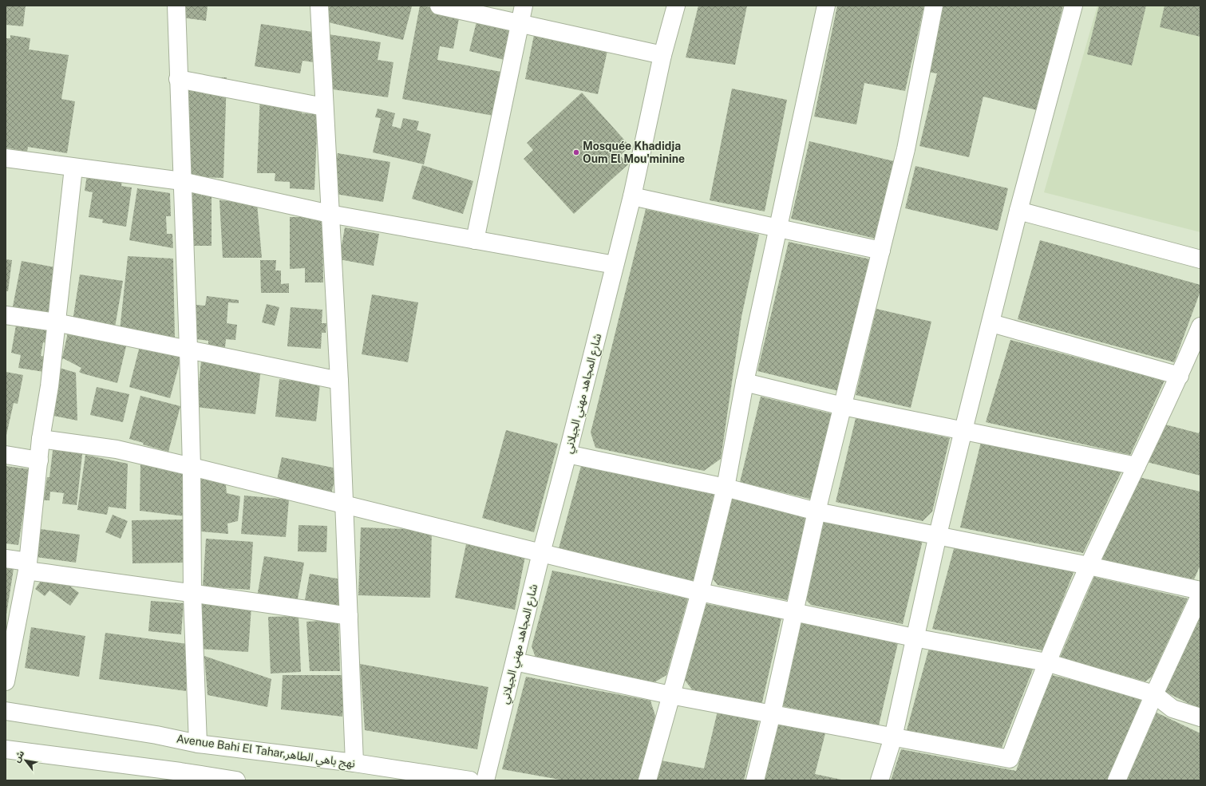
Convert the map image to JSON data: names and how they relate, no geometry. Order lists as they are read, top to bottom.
{
  "streets": {
    "street": ["شارع المجاهد مهني الجيلاني", "Avenue Bahi El Tahar,نهج باهي الطاهر"]
  },
  "places": ["Mosquée Khadidja Oum El Mou'minine"],
  "north": "top left"
}
